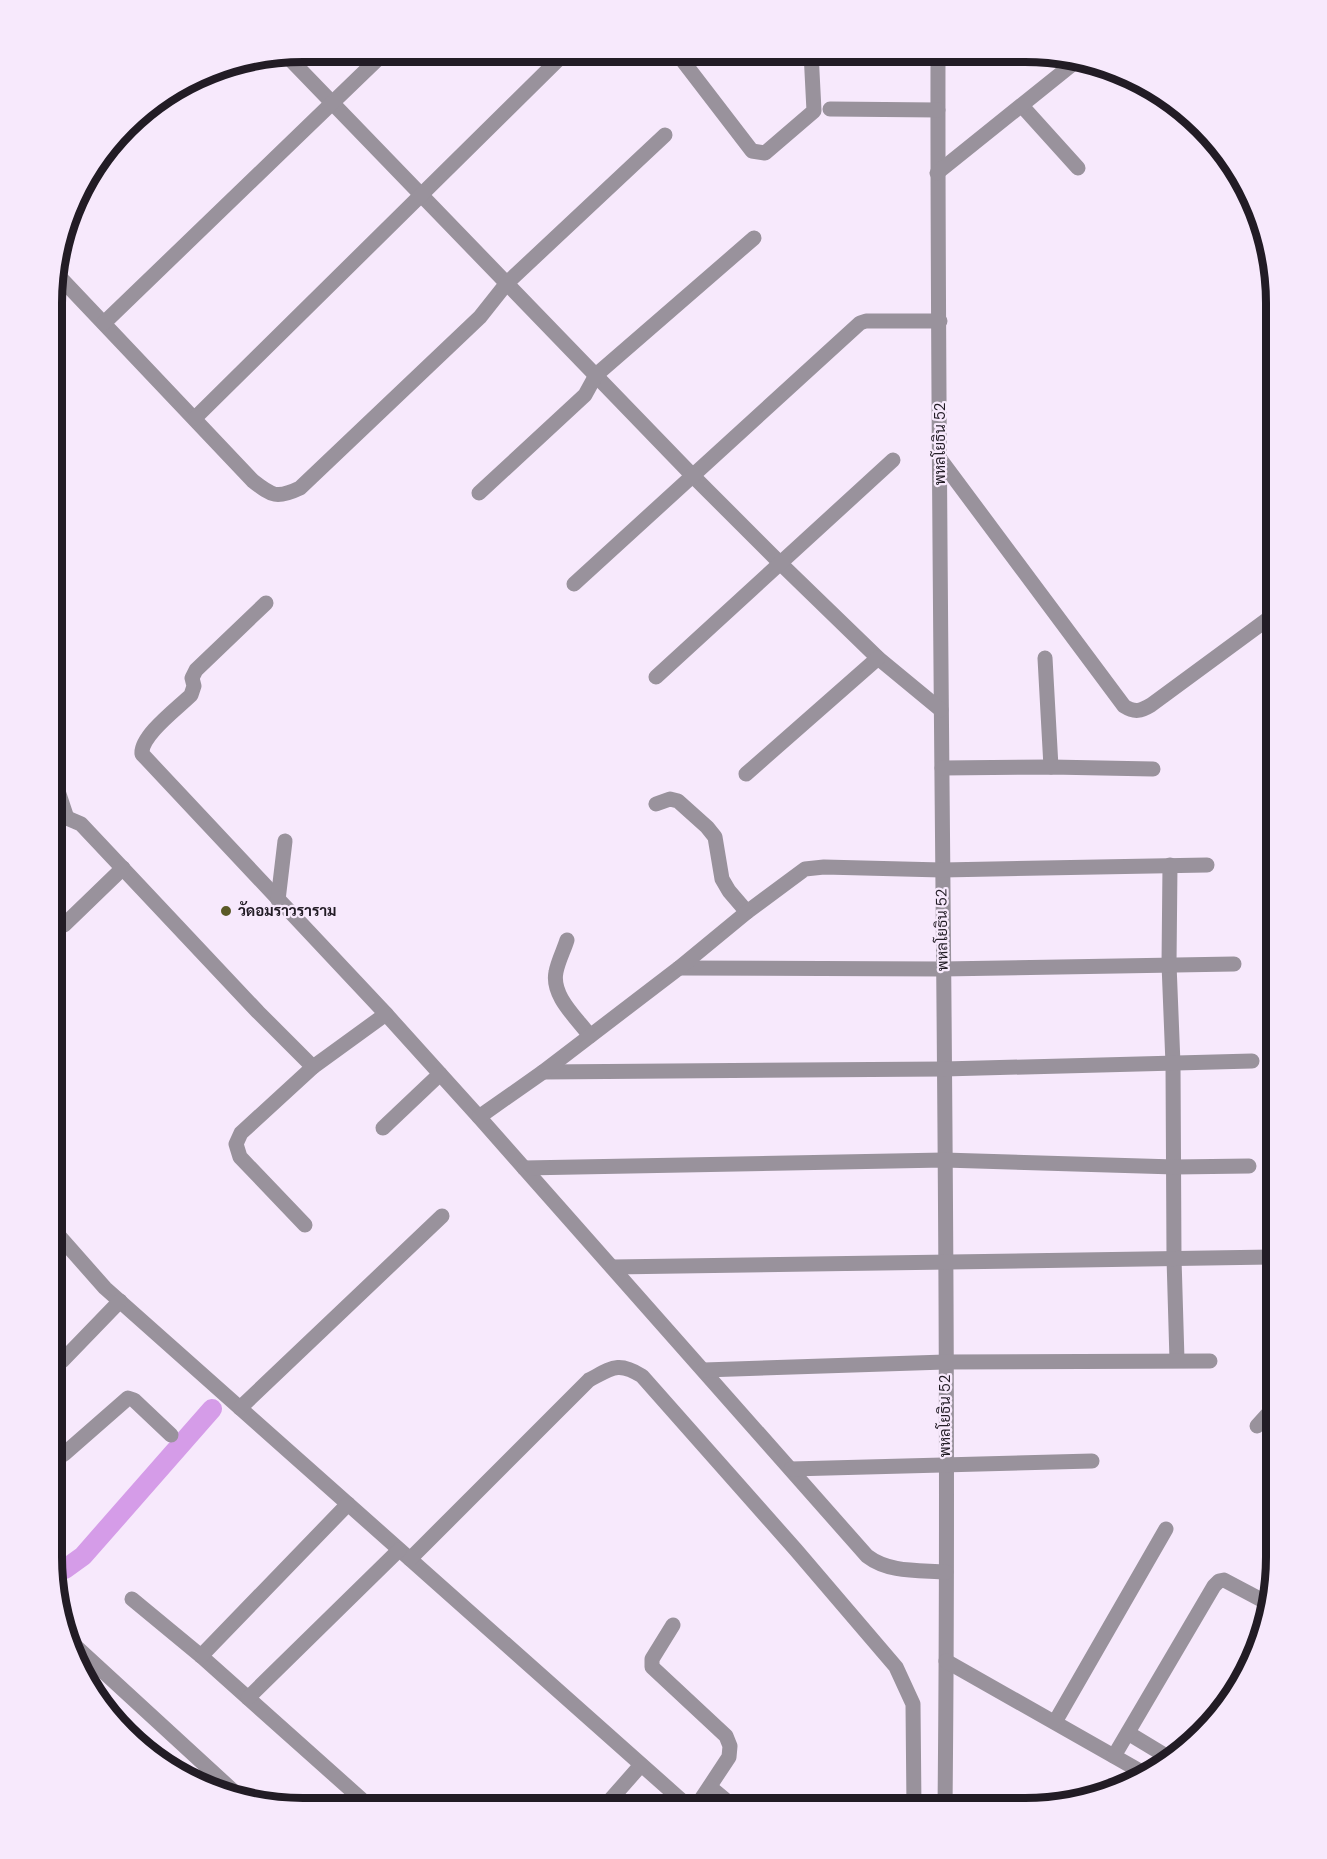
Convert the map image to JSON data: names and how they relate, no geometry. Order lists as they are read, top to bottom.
{
  "streets": {
    "street": ["พหลโยธิน 52"]
  },
  "places": ["วัดอมราวราราม"]
}
